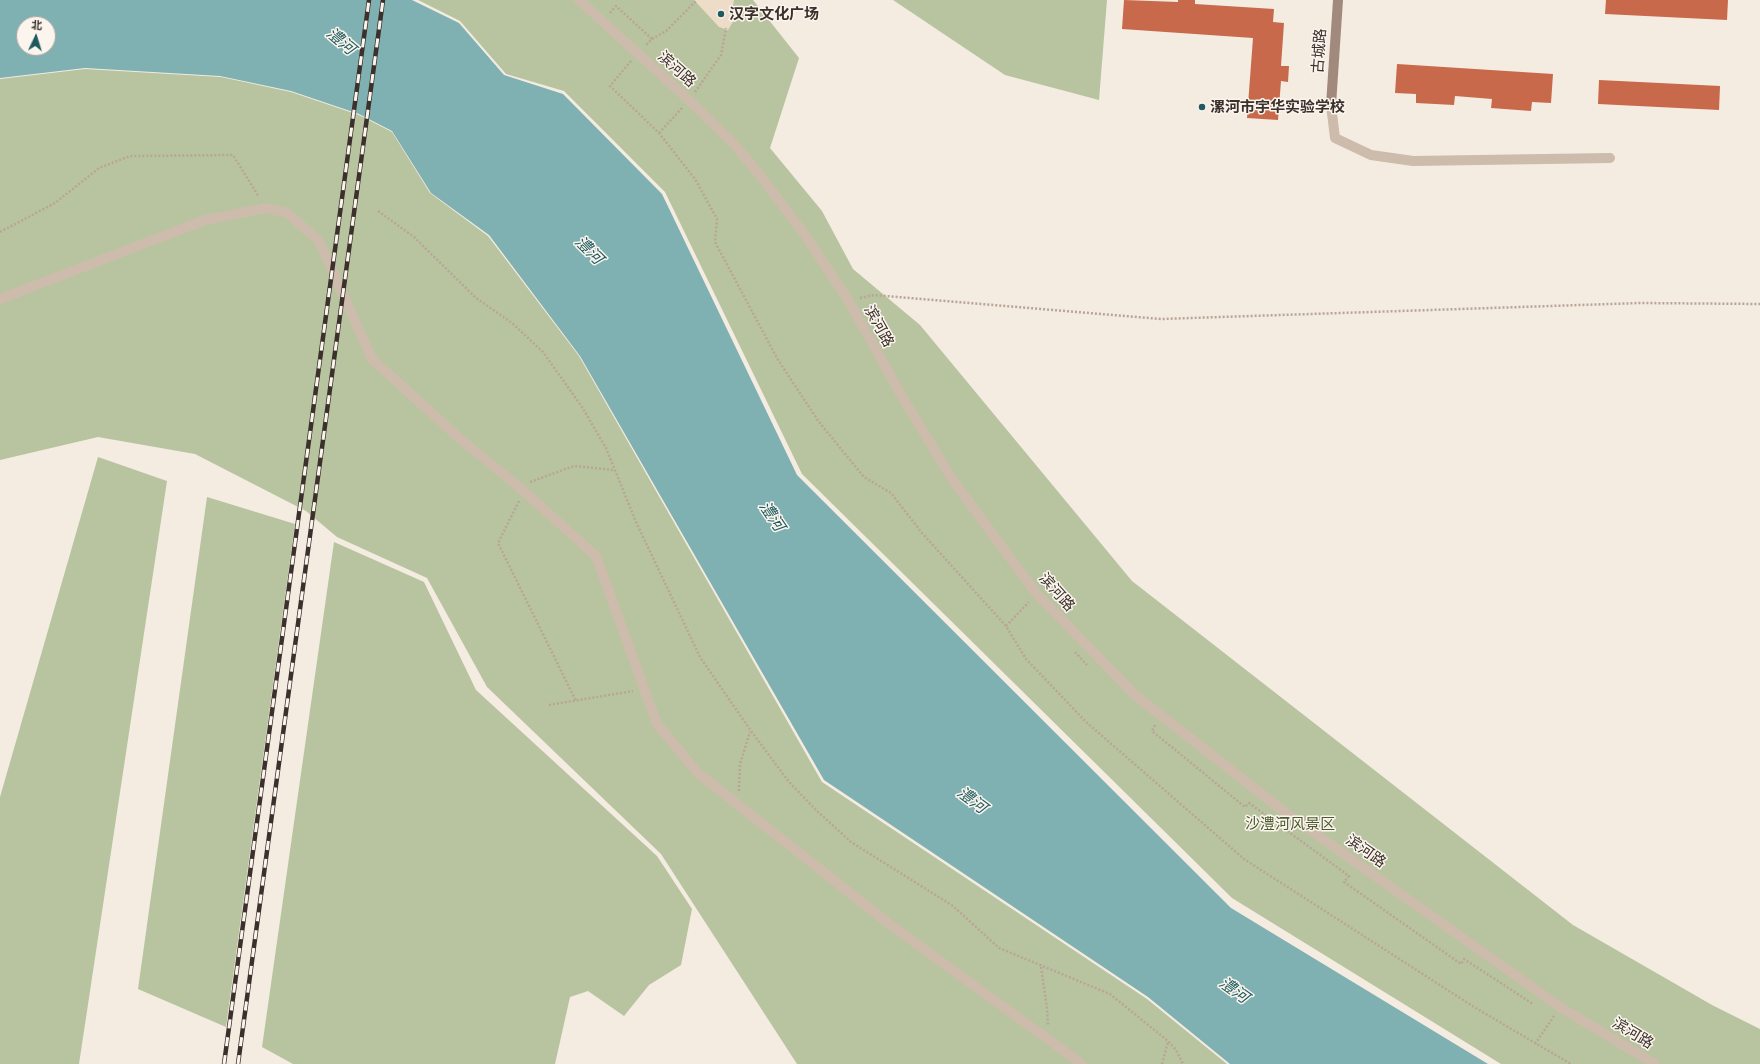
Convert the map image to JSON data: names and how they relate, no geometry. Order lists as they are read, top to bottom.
{
  "streets": {
    "street": ["古城路", "滨河路"]
  },
  "water": ["澧河"],
  "parks": ["沙澧河风景区"],
  "places": ["汉字文化广场", "漯河市宇华实验学校"],
  "north": "top"
}
